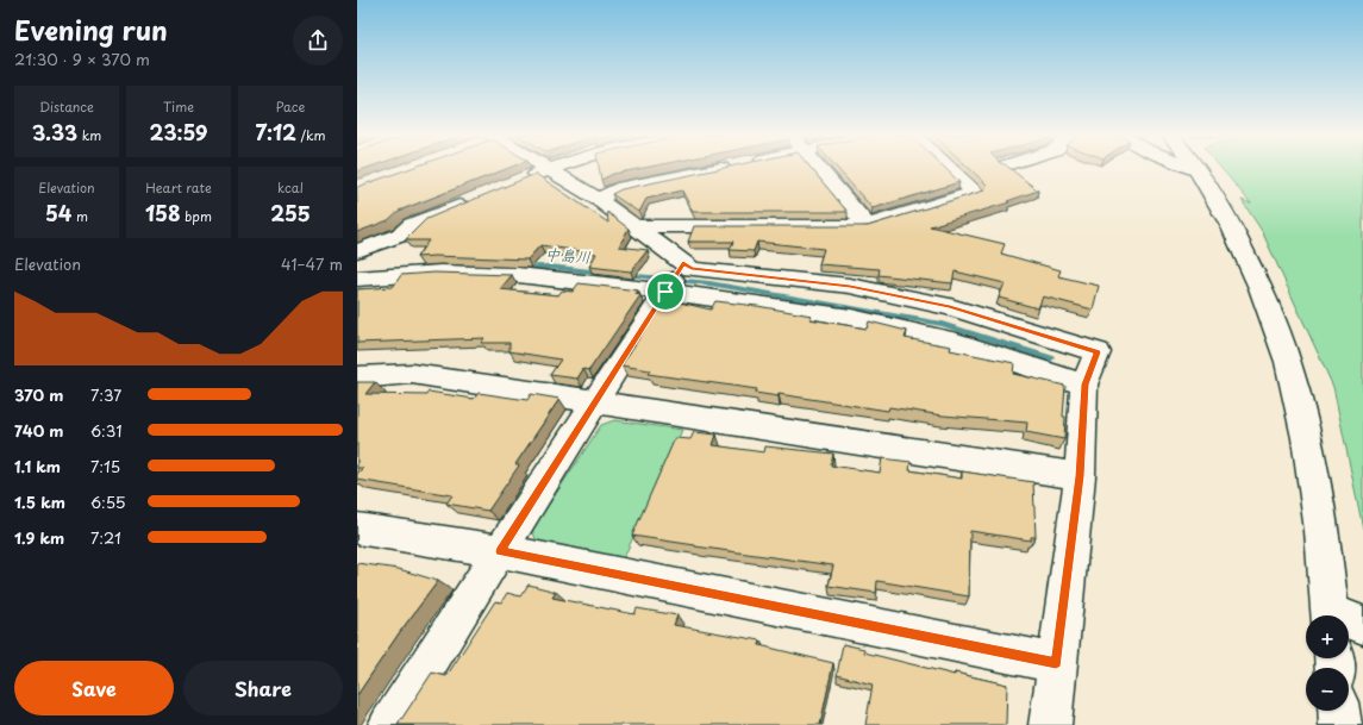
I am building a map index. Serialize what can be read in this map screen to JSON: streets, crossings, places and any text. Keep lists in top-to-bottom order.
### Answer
{
  "water": ["中島川"],
  "page": {
    "heading": ["Evening run", "21:30 · 9 × 370 m"],
    "stats": [
      ["Distance", "3.33 km"],
      ["Time", "23:59"],
      ["Pace", "7:12 /km"],
      ["Elevation", "54 m"],
      ["Heart rate", "158 bpm"],
      ["kcal", "255"]
    ],
    "chart": ["Elevation", "41–47 m"],
    "list": [
      {
        "name": "370 m",
        "note": "7:37"
      },
      {
        "name": "740 m",
        "note": "6:31"
      },
      {
        "name": "1.1 km",
        "note": "7:15"
      },
      {
        "name": "1.5 km",
        "note": "6:55"
      },
      {
        "name": "1.9 km",
        "note": "7:21"
      }
    ],
    "map_buttons": ["+", "−"],
    "buttons": ["Save", "Share"]
  }
}
